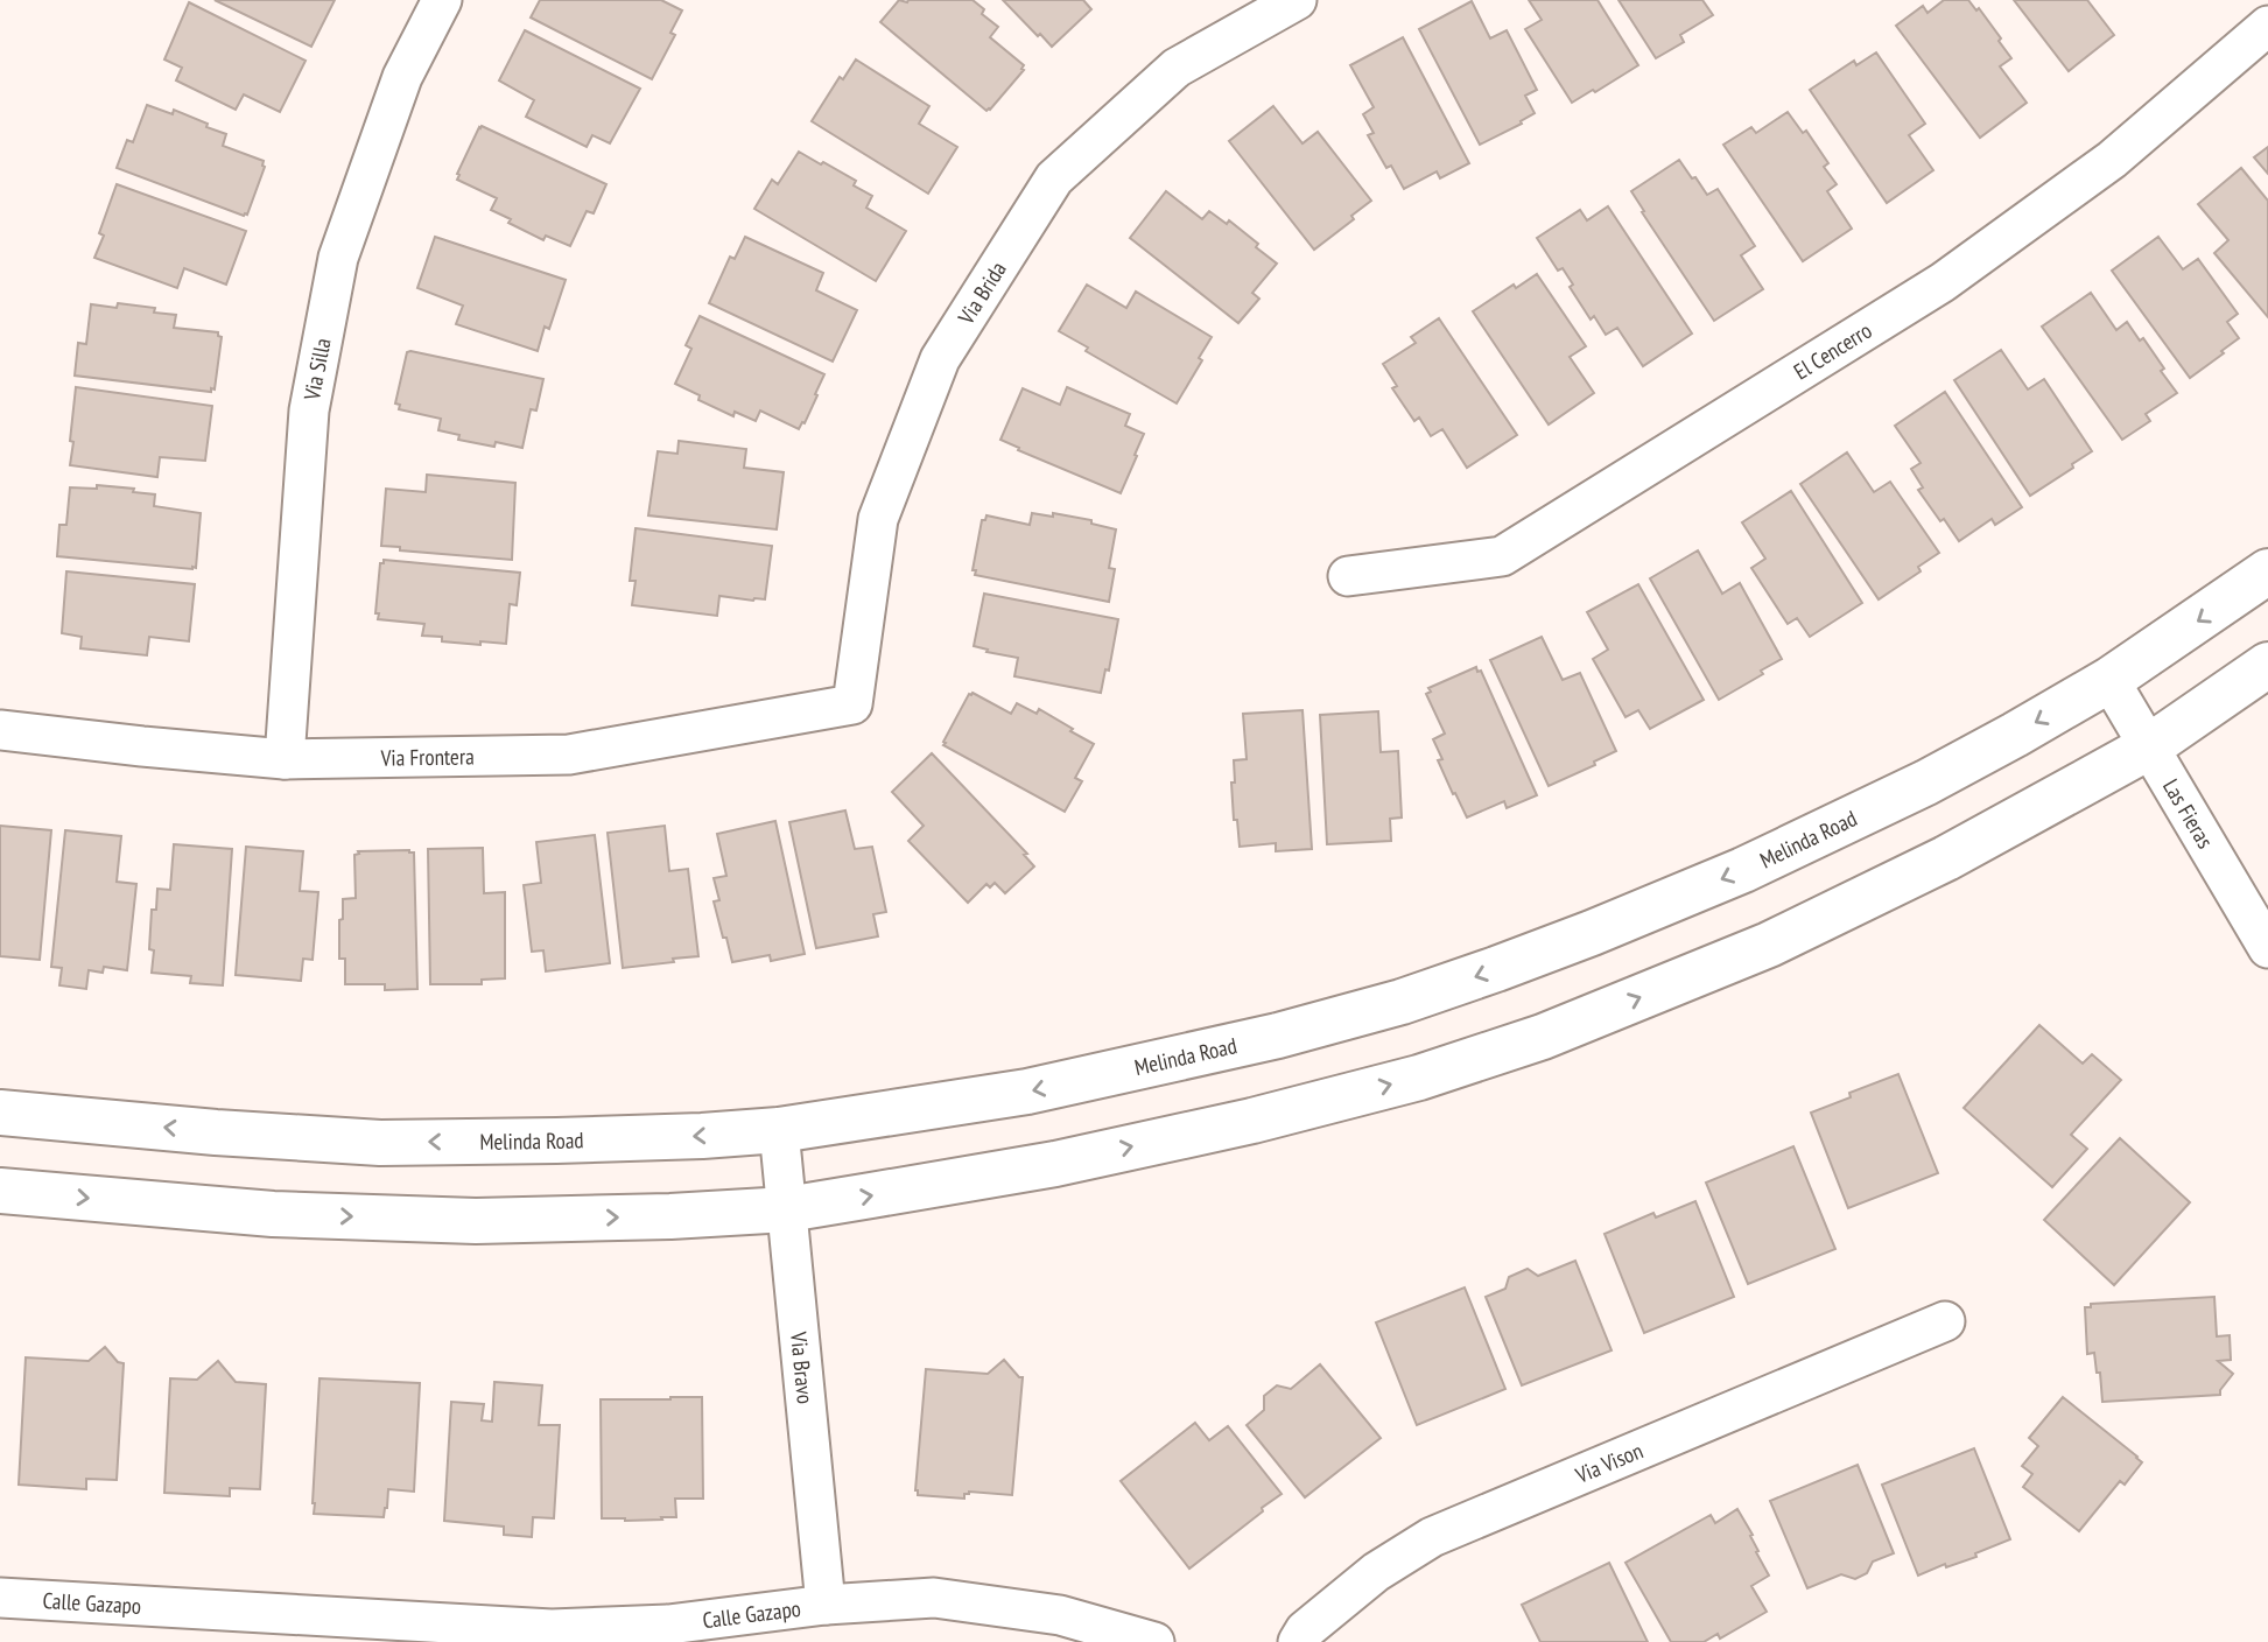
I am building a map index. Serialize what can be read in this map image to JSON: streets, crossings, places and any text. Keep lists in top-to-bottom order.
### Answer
{
  "streets": {
    "main road": ["Melinda Road"],
    "street": [
      "Via Brida",
      "El Cencerro",
      "Via Silla",
      "Via Frontera",
      "Las Fieras",
      "Via Bravo",
      "Via Vison",
      "Calle Gazapo"
    ]
  },
  "crossings": [
    ["Via Brida", "Via Frontera"],
    ["Via Silla", "Via Frontera"],
    ["Las Fieras", "Melinda Road"],
    ["Melinda Road", "Via Bravo"],
    ["Via Bravo", "Calle Gazapo"]
  ]
}
